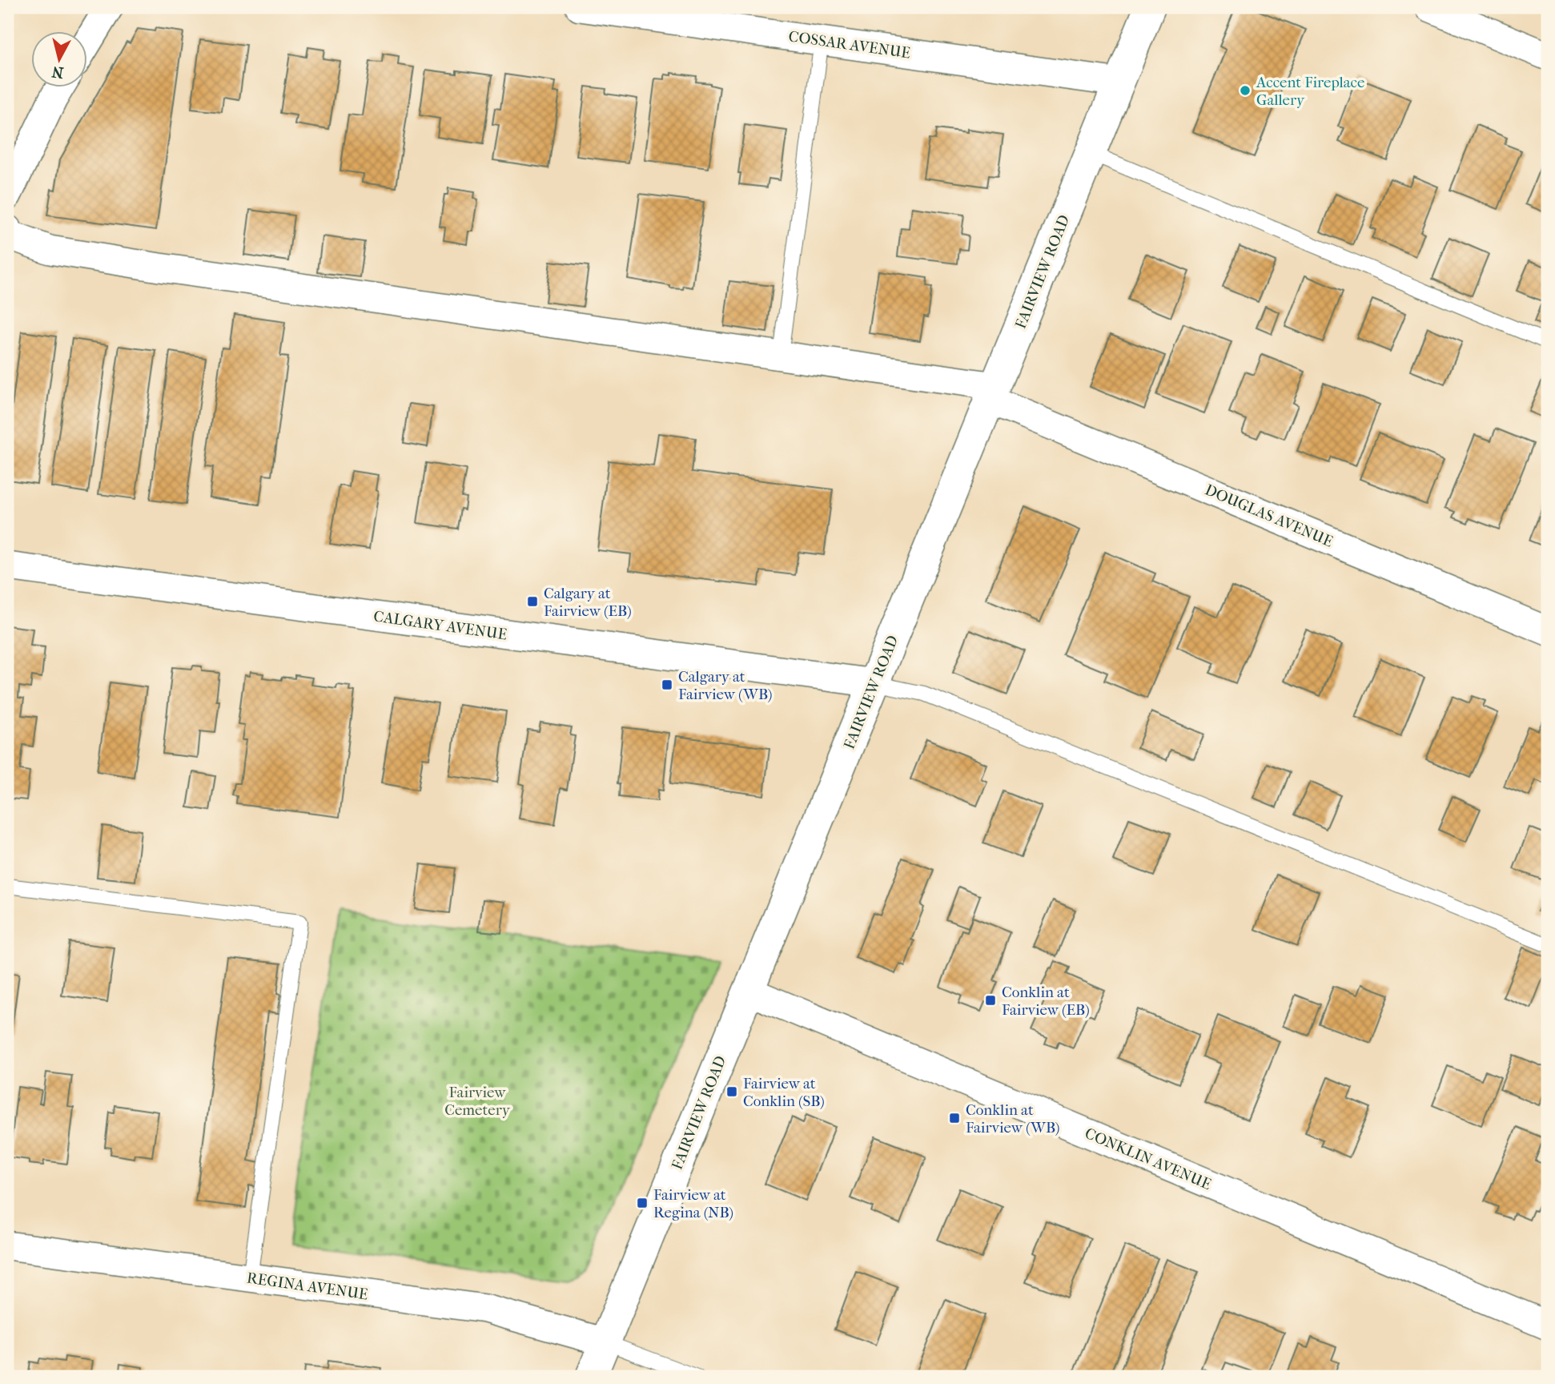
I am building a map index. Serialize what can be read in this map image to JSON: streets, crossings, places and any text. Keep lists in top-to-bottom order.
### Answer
{
  "streets": {
    "main road": ["FAIRVIEW ROAD"],
    "street": [
      "COSSAR AVENUE",
      "DOUGLAS AVENUE",
      "CALGARY AVENUE",
      "CONKLIN AVENUE",
      "REGINA AVENUE"
    ]
  },
  "crossings": [
    ["COSSAR AVENUE", "FAIRVIEW ROAD"],
    ["FAIRVIEW ROAD", "DOUGLAS AVENUE"],
    ["FAIRVIEW ROAD", "CALGARY AVENUE"],
    ["FAIRVIEW ROAD", "CONKLIN AVENUE"],
    ["FAIRVIEW ROAD", "REGINA AVENUE"]
  ],
  "parks": ["Fairview Cemetery"],
  "places": {
    "other": ["Accent Fireplace Gallery"],
    "transit": [
      "Calgary at Fairview (EB)",
      "Calgary at Fairview (WB)",
      "Conklin at Fairview (EB)",
      "Fairview at Conklin (SB)",
      "Conklin at Fairview (WB)",
      "Fairview at Regina (NB)"
    ]
  },
  "north": "bottom"
}
